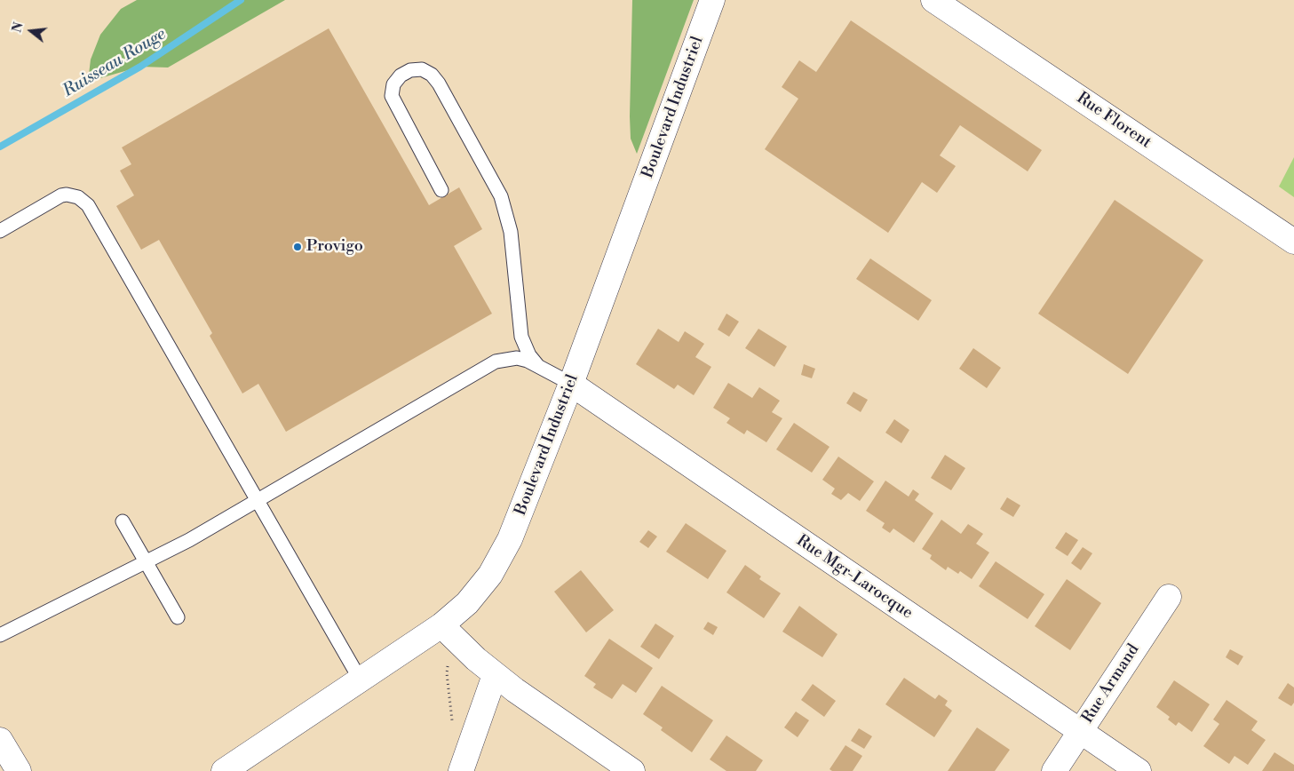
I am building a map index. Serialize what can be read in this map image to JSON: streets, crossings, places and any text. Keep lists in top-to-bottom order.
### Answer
{
  "streets": {
    "street": [
      "Boulevard Industriel",
      "Rue Florent",
      "Rue Mgr-Larocque",
      "Rue Armand"
    ]
  },
  "crossings": [
    ["Boulevard Industriel", "Rue Mgr-Larocque"],
    ["Rue Mgr-Larocque", "Rue Armand"]
  ],
  "water": ["Ruisseau Rouge"],
  "places": ["Provigo"],
  "north": "left"
}
